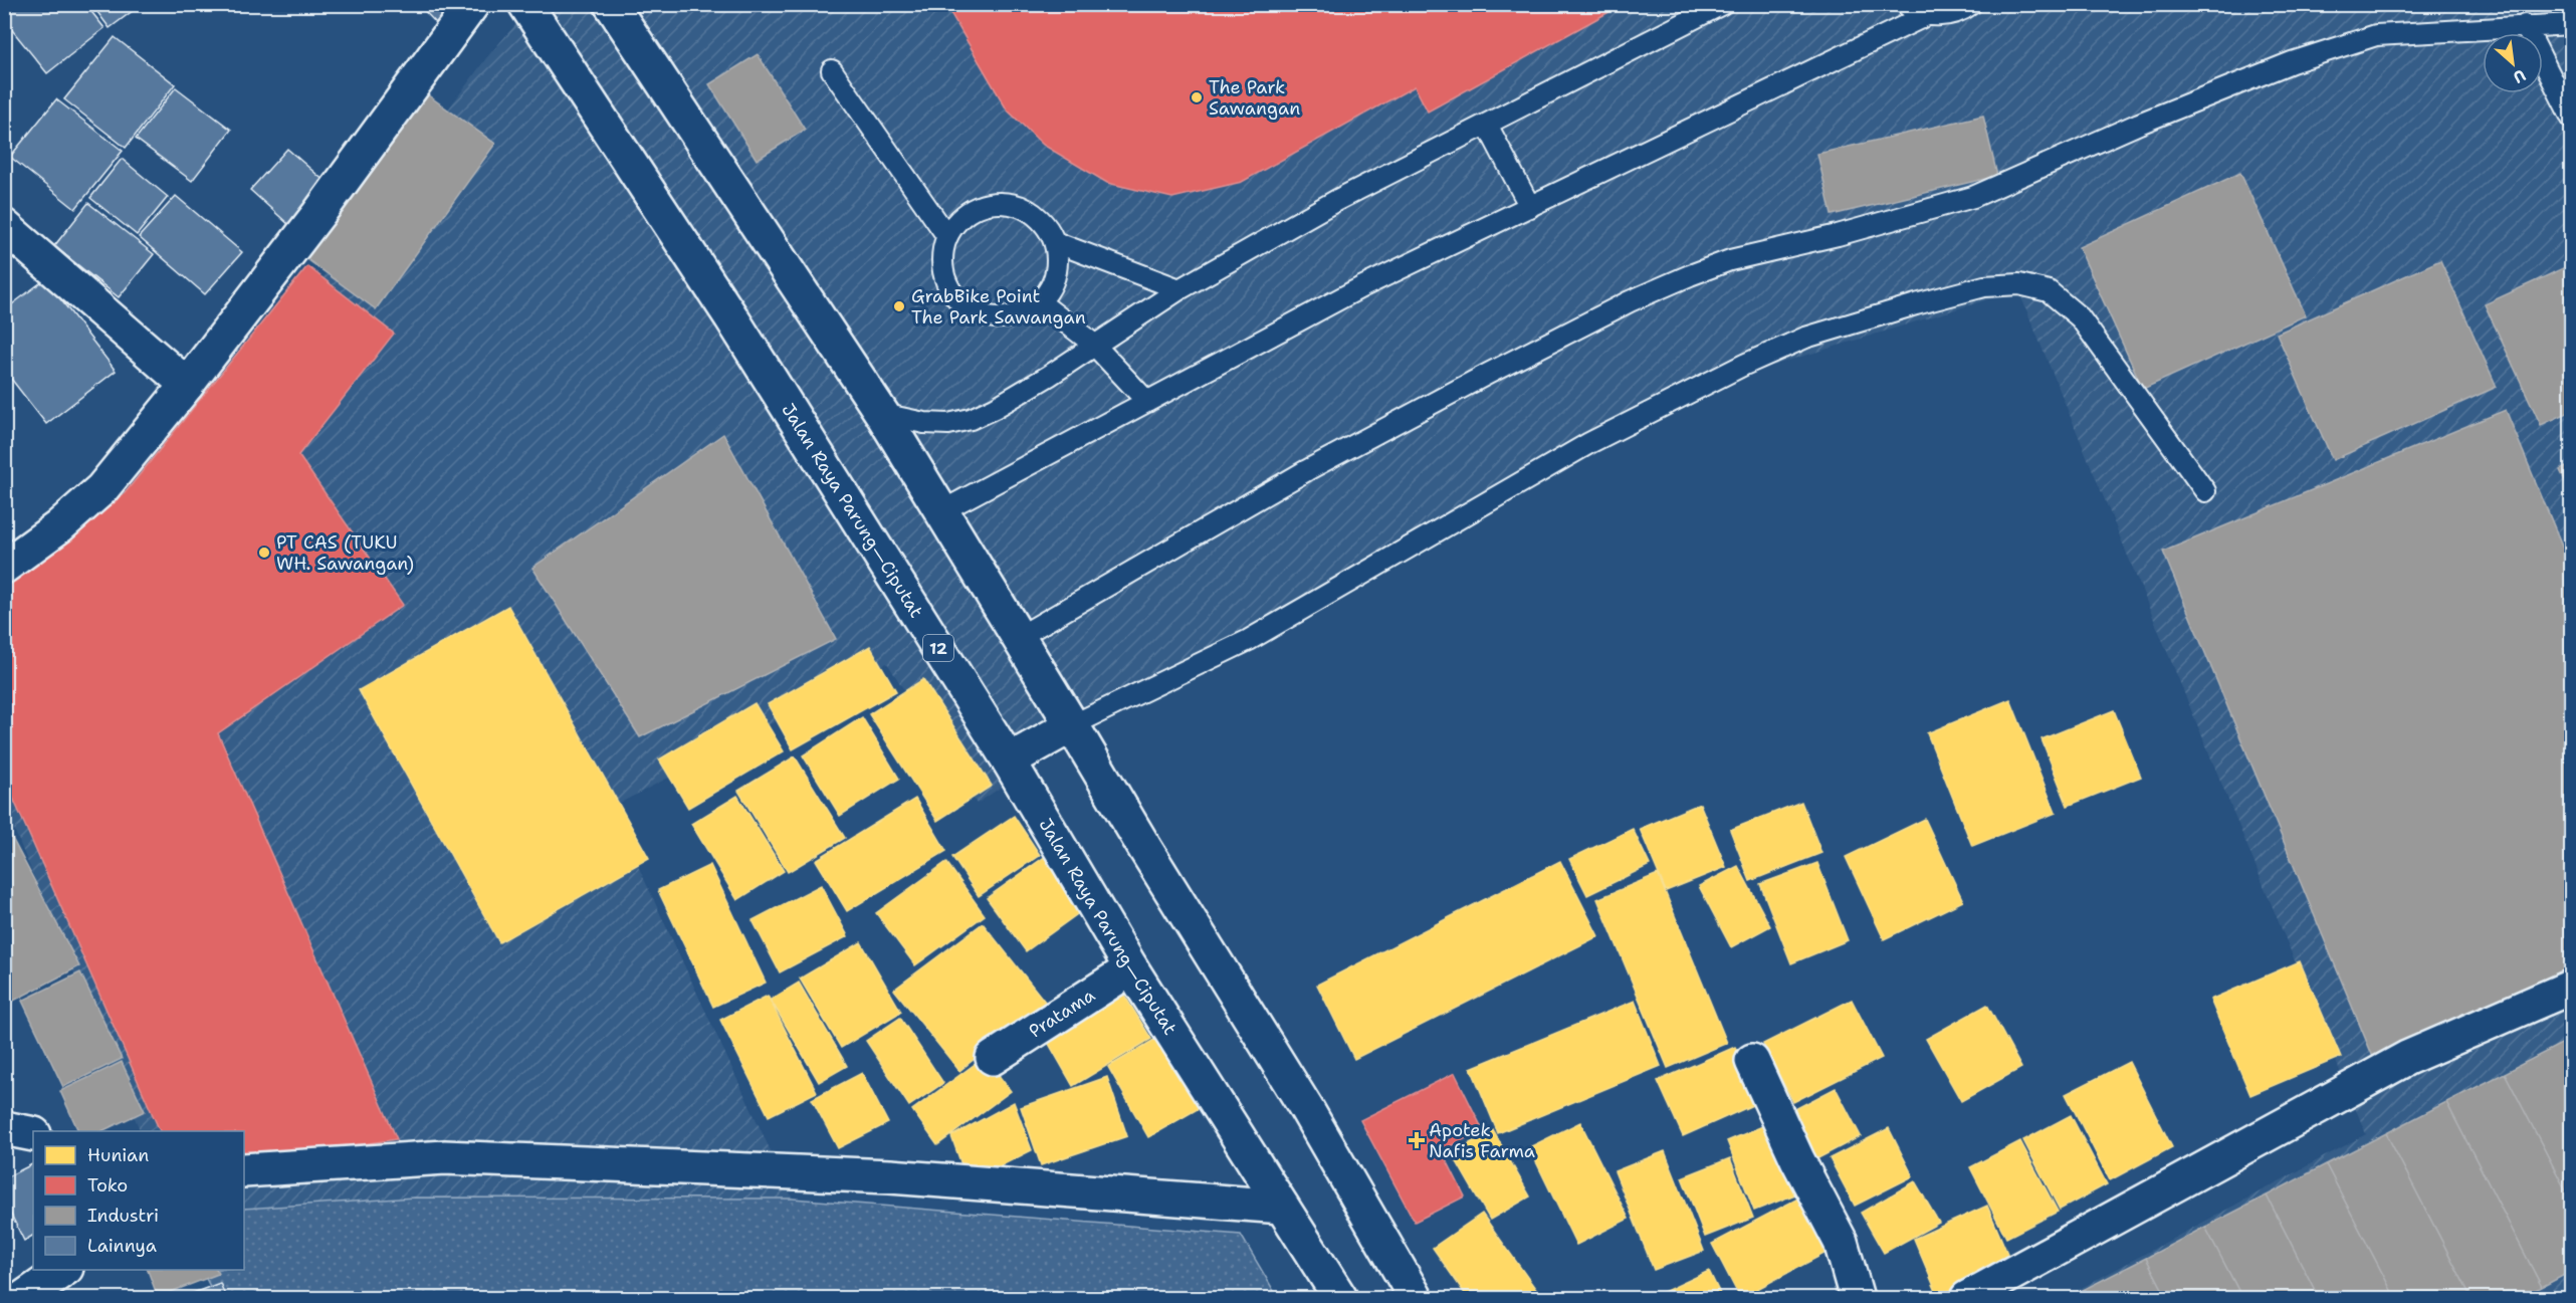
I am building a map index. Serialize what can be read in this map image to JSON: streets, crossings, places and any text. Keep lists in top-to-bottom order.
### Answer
{
  "streets": {
    "main road": ["Jalan Raya Parung—Ciputat", "12", "Pratama"]
  },
  "crossings": [
    ["Jalan Raya Parung—Ciputat", "Pratama"]
  ],
  "places": {
    "other": ["The Park Sawangan", "GrabBike Point The Park Sawangan", "PT CAS (TUKU WH. Sawangan)"],
    "health": ["Apotek Nafis Farma"]
  },
  "legend": [
    "Hunian",
    "Toko",
    "Industri",
    "Lainnya"
  ],
  "north": "bottom right"
}
